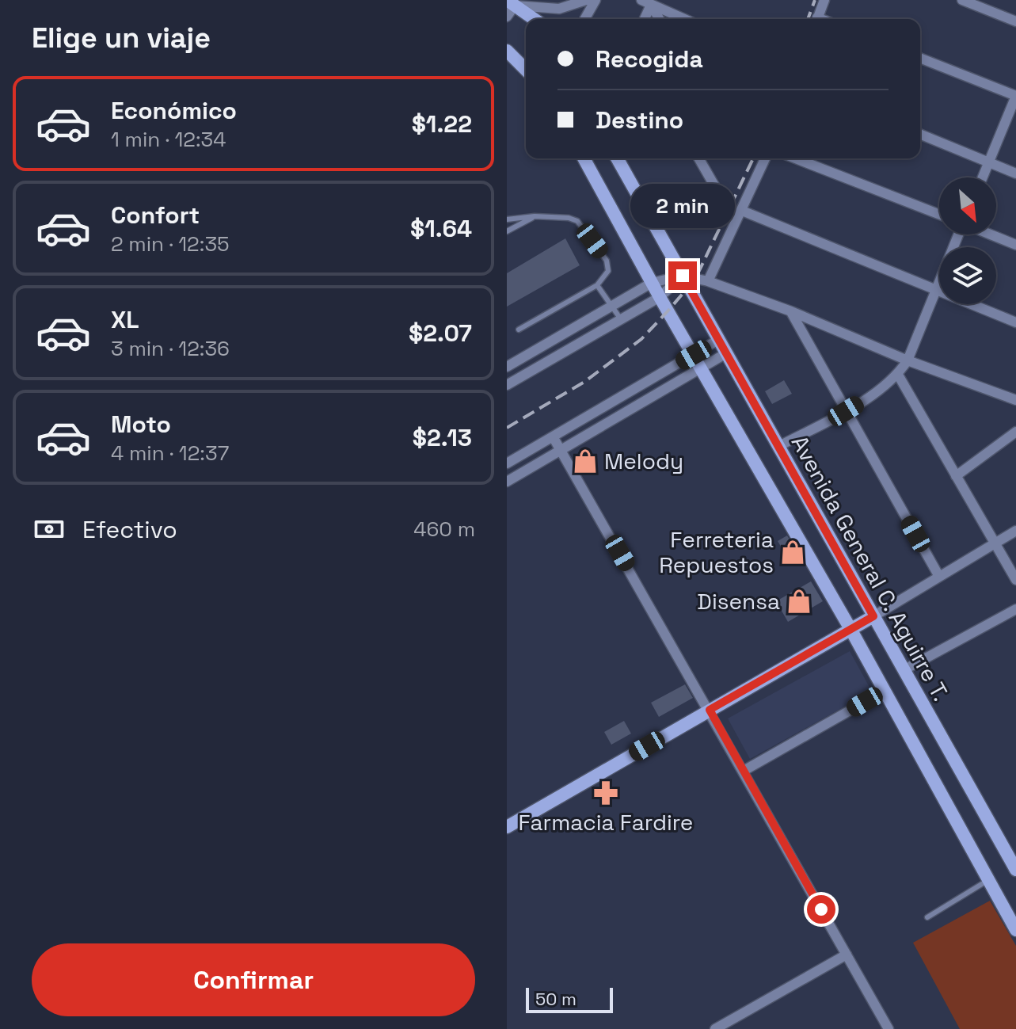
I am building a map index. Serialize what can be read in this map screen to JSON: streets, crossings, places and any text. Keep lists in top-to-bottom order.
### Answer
{
  "streets": {
    "street": ["Avenida General C. Aguirre T."]
  },
  "places": {
    "shop": ["Melody", "Ferreteria Repuestos", "Disensa"],
    "pharmacy": ["Farmacia Fardire"]
  },
  "scale_bar": "50 m",
  "north": "bottom right",
  "page": {
    "heading": "Elige un viaje",
    "banner": ["Recogida", "Destino"],
    "list": [
      {
        "name": "Económico",
        "note": "1 min · 12:34",
        "value": "$1.22"
      },
      {
        "name": "Confort",
        "note": "2 min · 12:35",
        "value": "$1.64"
      },
      {
        "name": "XL",
        "note": "3 min · 12:36",
        "value": "$2.07"
      },
      {
        "name": "Moto",
        "note": "4 min · 12:37",
        "value": "$2.13"
      }
    ],
    "bubble": "2 min",
    "pay": ["Efectivo", "460 m"],
    "buttons": "Confirmar",
    "scale": "50 m"
  }
}
